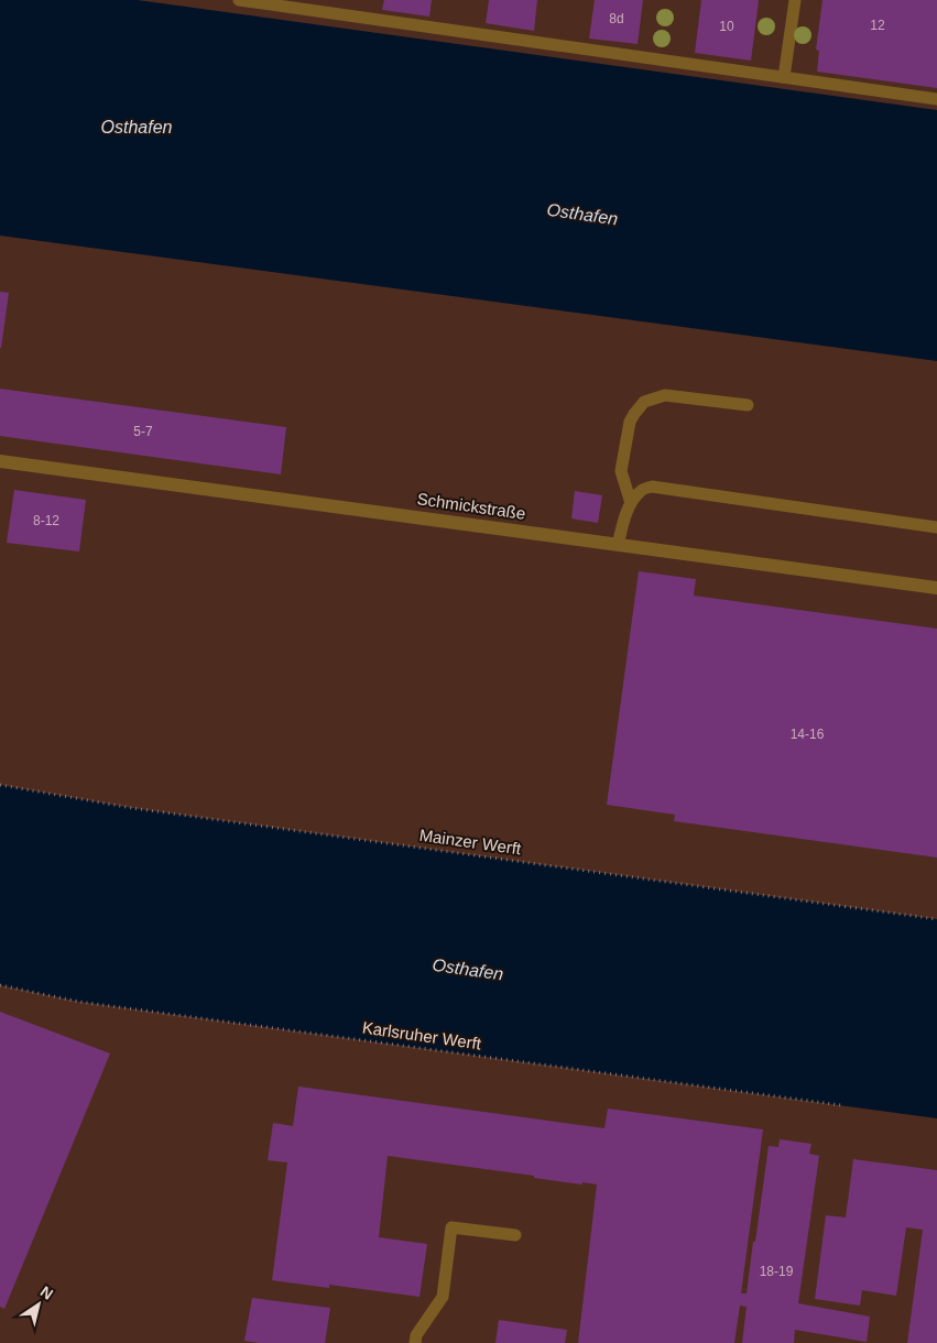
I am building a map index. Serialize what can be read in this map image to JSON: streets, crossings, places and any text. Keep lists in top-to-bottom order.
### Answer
{
  "streets": {
    "street": ["Schmickstraße"],
    "path": ["Mainzer Werft", "Karlsruher Werft"]
  },
  "water": ["Osthafen"],
  "house_numbers": [
    "8d",
    "12",
    "10",
    "5-7",
    "8-12",
    "14-16",
    "18-19"
  ],
  "north": "top right"
}
